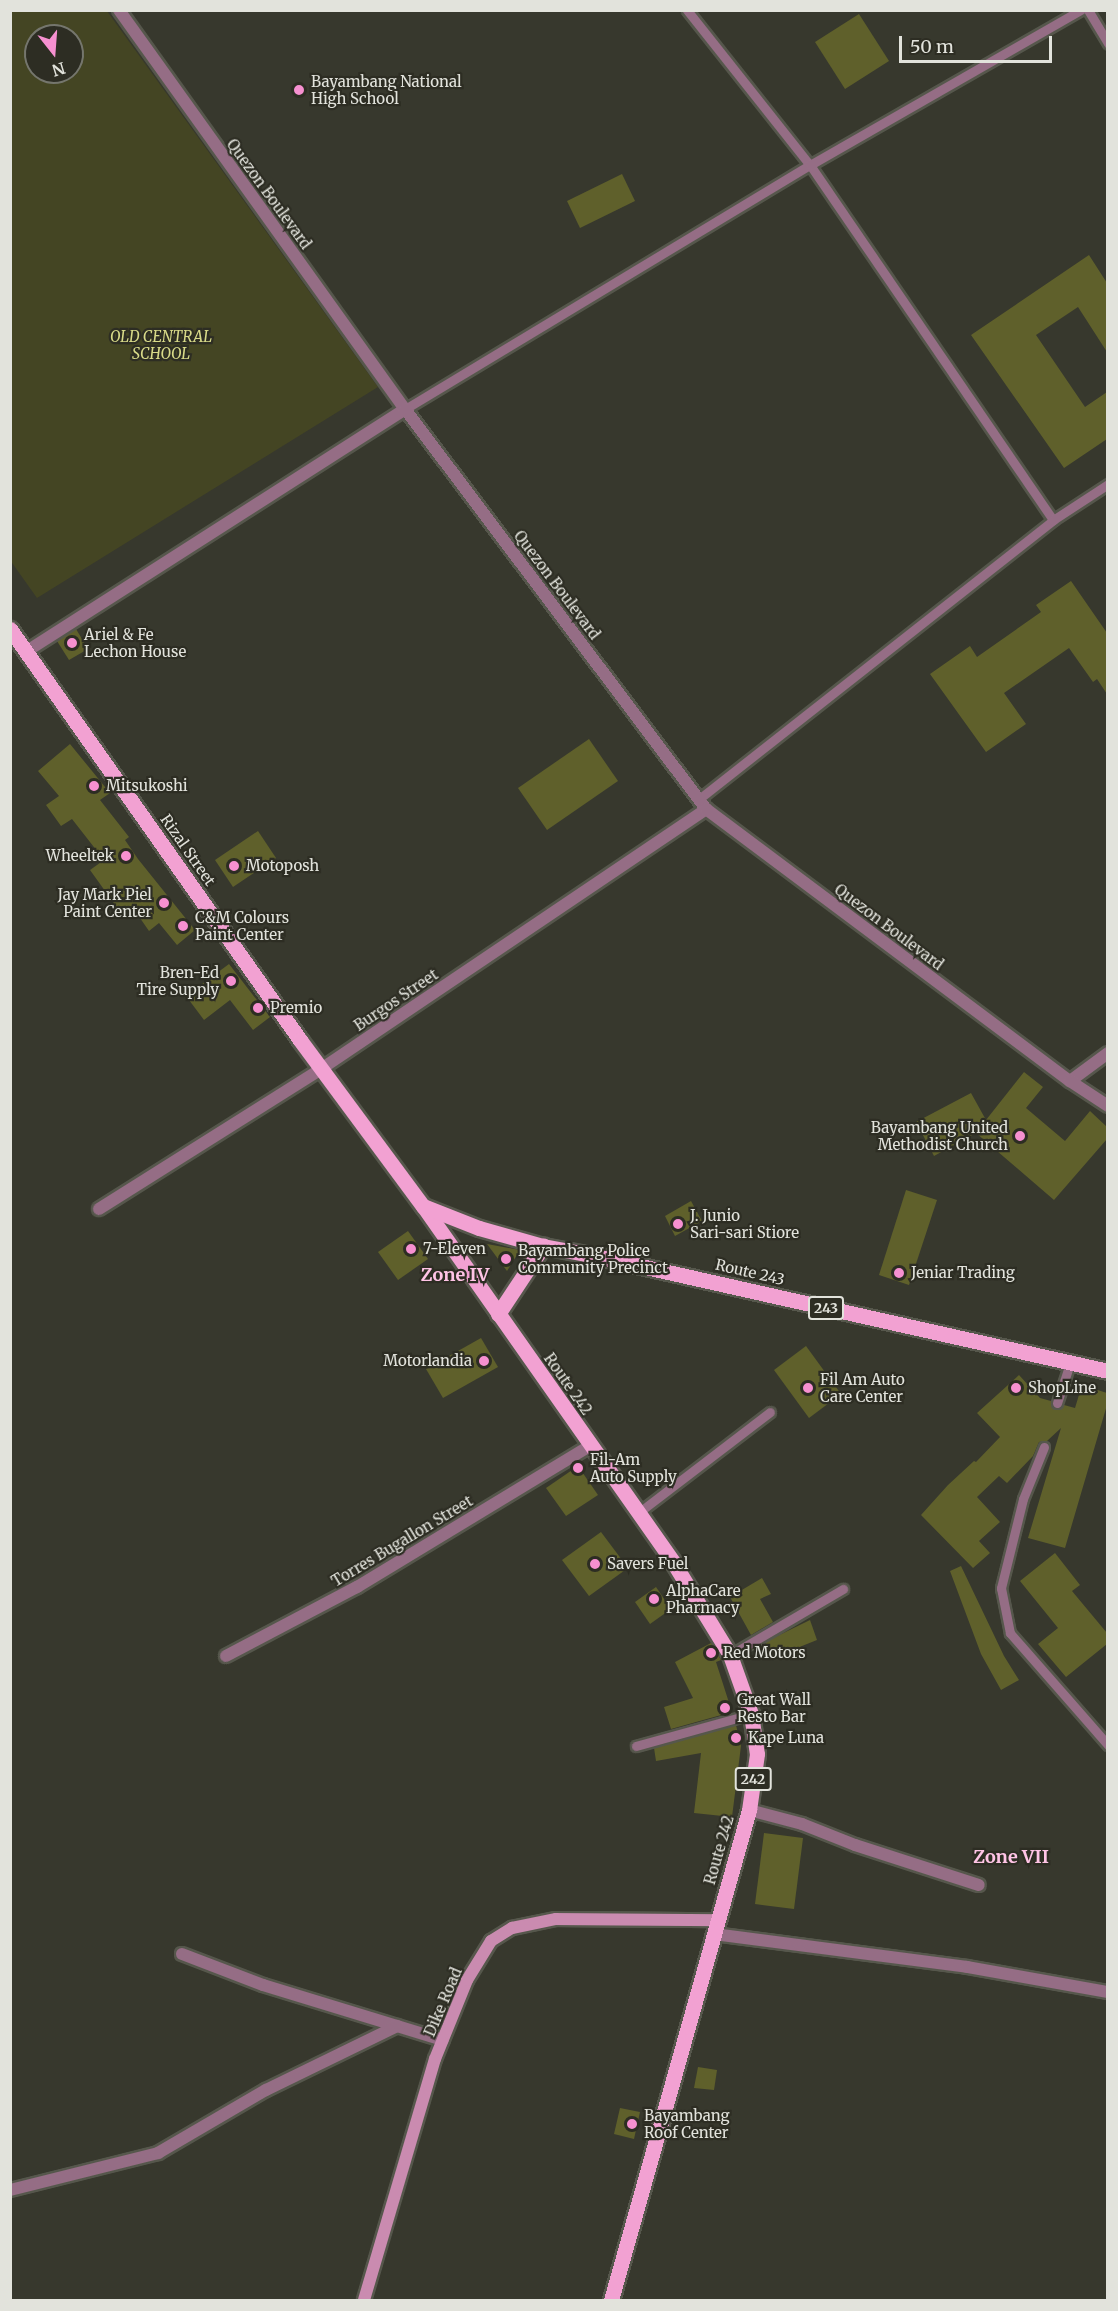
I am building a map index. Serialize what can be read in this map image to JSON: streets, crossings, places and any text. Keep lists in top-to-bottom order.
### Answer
{
  "streets": {
    "main road": [
      "Rizal Street",
      "Route 243",
      "243",
      "Route 242",
      "242",
      "Dike Road"
    ],
    "street": ["Quezon Boulevard", "Burgos Street", "Torres Bugallon Street"]
  },
  "crossings": [
    ["Quezon Boulevard", "Burgos Street"],
    ["Rizal Street", "Burgos Street"],
    ["Rizal Street", "Route 243"],
    ["Rizal Street", "Route 242"],
    ["Route 243", "Route 242"],
    ["Route 242", "Torres Bugallon Street"],
    ["Route 242", "Dike Road"]
  ],
  "districts": ["Zone IV", "Zone VII"],
  "parks": ["OLD CENTRAL SCHOOL"],
  "places": [
    "Bayambang National High School",
    "Ariel & Fe Lechon House",
    "Mitsukoshi",
    "Wheeltek",
    "Motoposh",
    "Jay Mark Piel Paint Center",
    "C&M Colours Paint Center",
    "Bren-Ed Tire Supply",
    "Premio",
    "Bayambang United Methodist Church",
    "J. Junio Sari-sari Stiore",
    "7-Eleven",
    "Bayambang Police Community Precinct",
    "Jeniar Trading",
    "Motorlandia",
    "Fil Am Auto Care Center",
    "ShopLine",
    "Fil-Am Auto Supply",
    "Savers Fuel",
    "AlphaCare Pharmacy",
    "Red Motors",
    "Great Wall Resto Bar",
    "Kape Luna",
    "Bayambang Roof Center"
  ],
  "scale_bar": "50 m",
  "north": "bottom"
}
